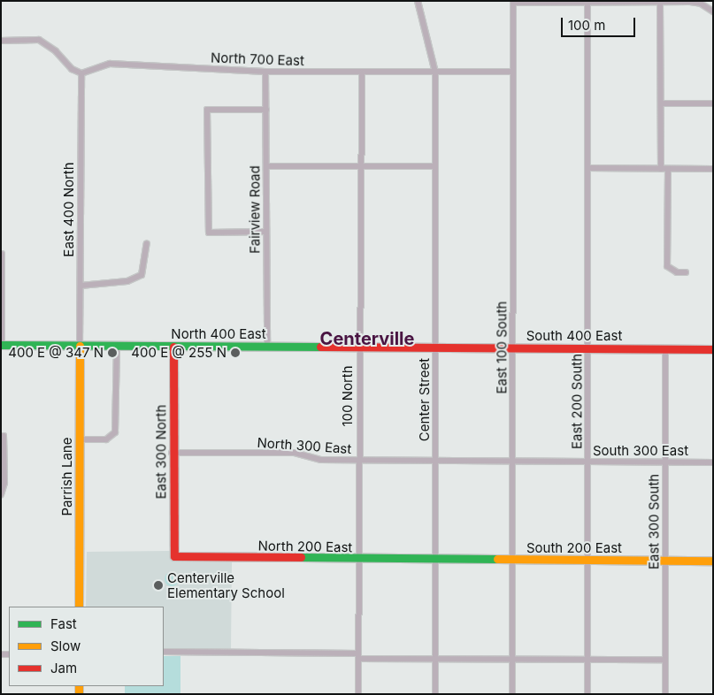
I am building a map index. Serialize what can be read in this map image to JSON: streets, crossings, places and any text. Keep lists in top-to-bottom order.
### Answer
{
  "streets": {
    "street": [
      "North 700 East",
      "East 400 North",
      "Fairview Road",
      "North 400 East",
      "South 400 East",
      "East 100 South",
      "100 North",
      "Center Street",
      "East 200 South",
      "North 300 East",
      "South 300 East",
      "East 300 North",
      "Parrish Lane",
      "East 300 South",
      "North 200 East",
      "South 200 East"
    ]
  },
  "crossings": [
    ["North 700 East", "East 400 North"],
    ["North 700 East", "Fairview Road"],
    ["North 700 East", "East 100 South"],
    ["North 700 East", "100 North"],
    ["North 700 East", "Center Street"],
    ["East 400 North", "North 400 East"],
    ["East 400 North", "Parrish Lane"],
    ["Fairview Road", "North 400 East"],
    ["North 400 East", "South 400 East"],
    ["North 400 East", "100 North"],
    ["North 400 East", "Center Street"],
    ["North 400 East", "East 300 North"],
    ["North 400 East", "Parrish Lane"],
    ["South 400 East", "East 100 South"],
    ["South 400 East", "Center Street"],
    ["South 400 East", "East 200 South"],
    ["South 400 East", "East 300 South"],
    ["East 100 South", "South 300 East"],
    ["East 100 South", "South 200 East"],
    ["100 North", "North 300 East"],
    ["100 North", "North 200 East"],
    ["Center Street", "North 300 East"],
    ["Center Street", "South 300 East"],
    ["Center Street", "North 200 East"],
    ["Center Street", "South 200 East"],
    ["East 200 South", "South 300 East"],
    ["East 200 South", "South 200 East"],
    ["North 300 East", "South 300 East"],
    ["North 300 East", "East 300 North"],
    ["South 300 East", "East 300 South"],
    ["East 300 North", "North 200 East"],
    ["East 300 South", "South 200 East"],
    ["North 200 East", "South 200 East"]
  ],
  "districts": ["Centerville"],
  "places": ["400 E @ 347 N", "400 E @ 255 N", "Centerville Elementary School"],
  "legend": ["Fast", "Slow", "Jam"],
  "scale_bar": "100 m"
}
